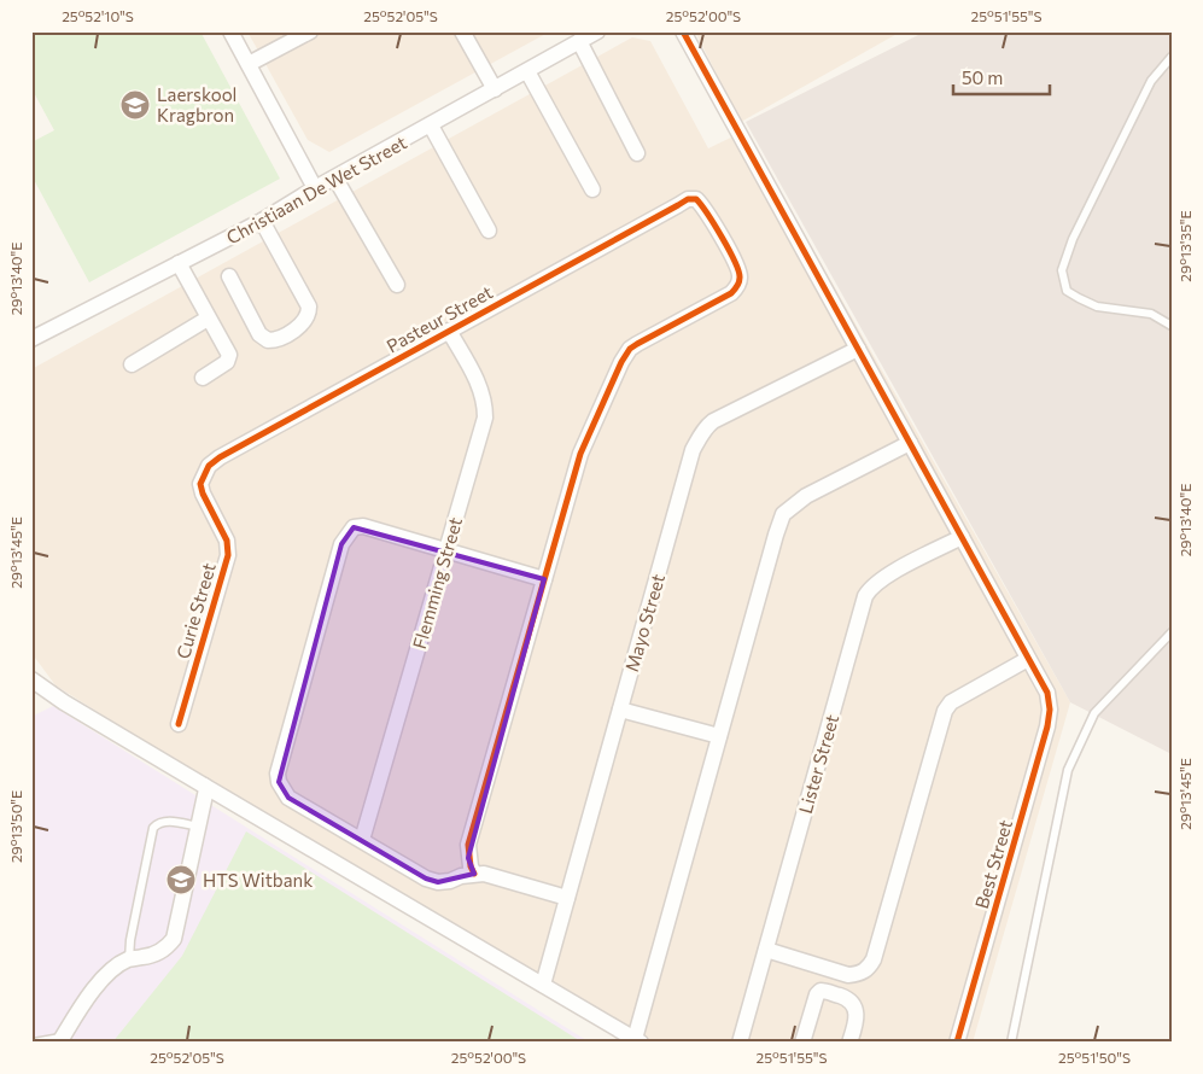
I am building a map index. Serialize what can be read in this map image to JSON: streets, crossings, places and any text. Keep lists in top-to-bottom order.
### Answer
{
  "streets": {
    "street": [
      "Christiaan De Wet Street",
      "Pasteur Street",
      "Flemming Street",
      "Curie Street",
      "Mayo Street",
      "Lister Street",
      "Best Street"
    ]
  },
  "crossings": [
    ["Pasteur Street", "Flemming Street"],
    ["Pasteur Street", "Curie Street"]
  ],
  "places": {
    "school or university": ["Laerskool Kragbron", "HTS Witbank"]
  },
  "scale_bar": "50 m",
  "coordinates": [
    "25°52'10\"S",
    "25°52'05\"S",
    "25°52'00\"S",
    "25°51'55\"S",
    "29°13'35\"E",
    "29°13'40\"E",
    "29°13'45\"E",
    "29°13'50\"E",
    "25°51'50\"S"
  ]
}
